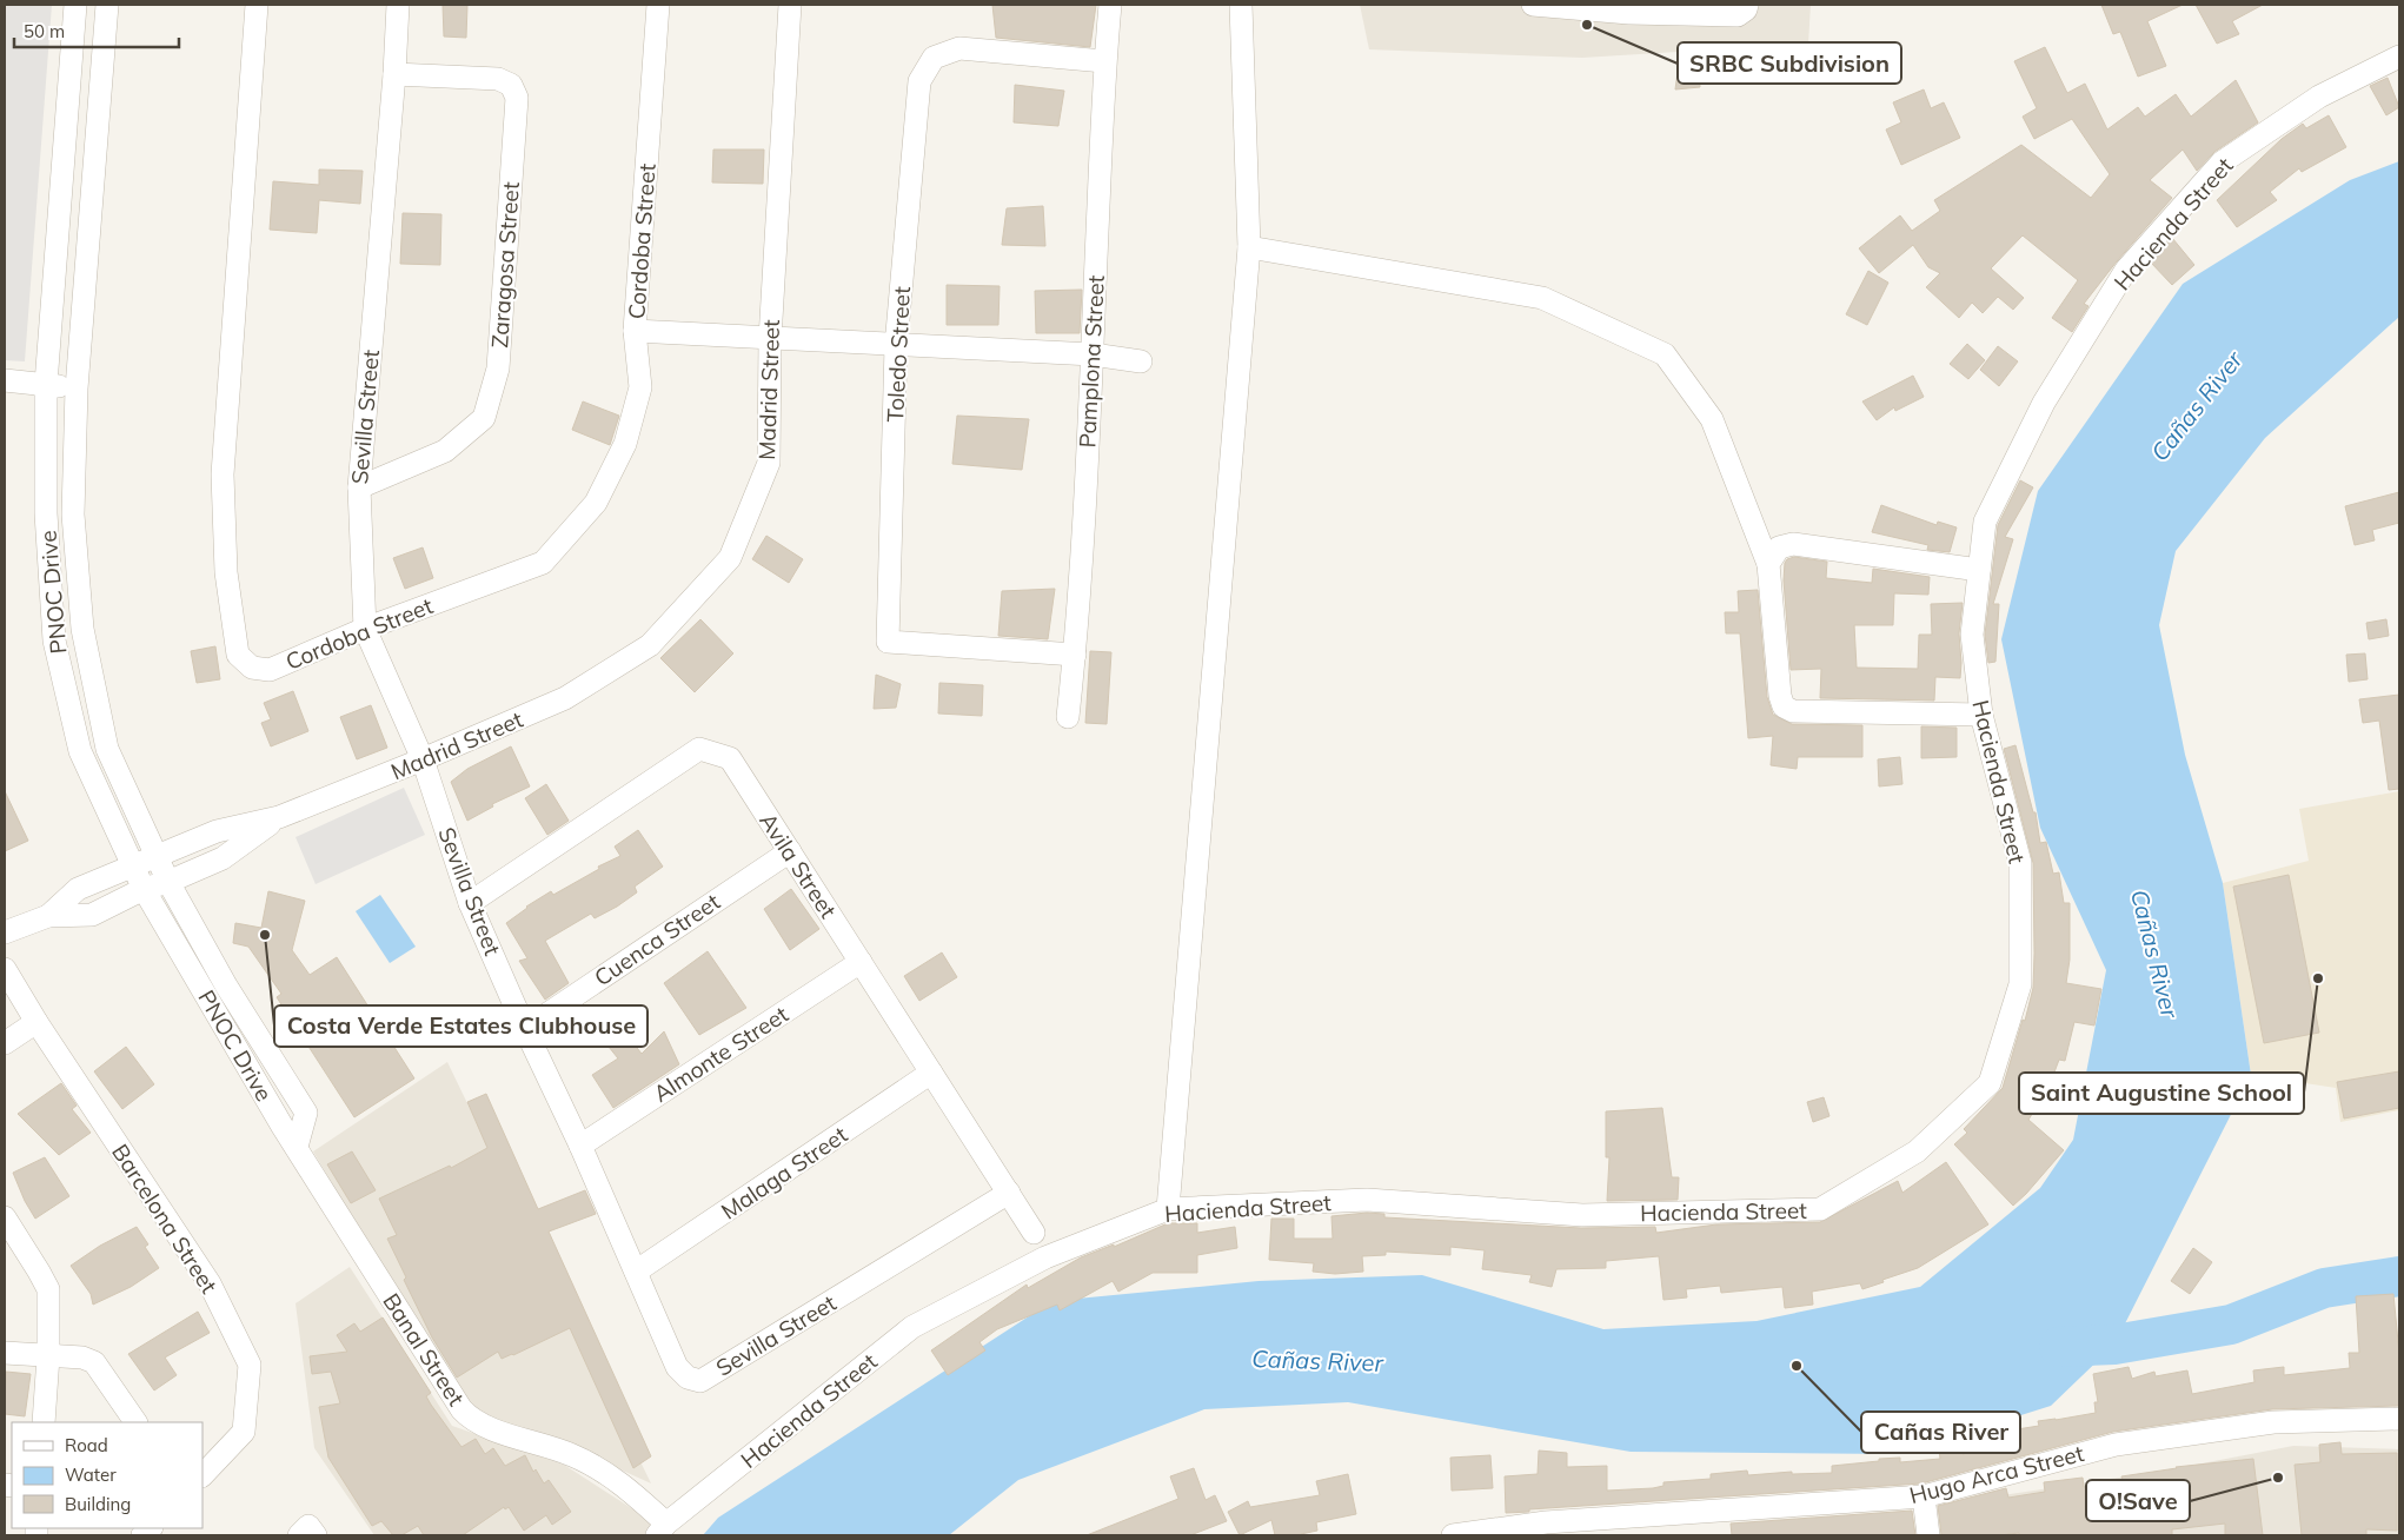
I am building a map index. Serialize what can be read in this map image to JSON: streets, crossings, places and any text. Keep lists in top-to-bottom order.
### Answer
{
  "streets": {
    "street": [
      "Hacienda Street",
      "Cordoba Street",
      "Zaragosa Street",
      "Toledo Street",
      "Pamplona Street",
      "Madrid Street",
      "Sevilla Street",
      "PNOC Drive",
      "Avila Street",
      "Cuenca Street",
      "Almonte Street",
      "Malaga Street",
      "Barcelona Street",
      "Banal Street",
      "Hugo Arca Street"
    ]
  },
  "crossings": [
    ["Hacienda Street", "Banal Street"],
    ["Cordoba Street", "Sevilla Street"],
    ["Zaragosa Street", "Sevilla Street"],
    ["Toledo Street", "Pamplona Street"],
    ["Madrid Street", "Sevilla Street"],
    ["Madrid Street", "PNOC Drive"],
    ["Sevilla Street", "Avila Street"],
    ["Sevilla Street", "Cuenca Street"],
    ["Sevilla Street", "Almonte Street"],
    ["Sevilla Street", "Malaga Street"],
    ["PNOC Drive", "Banal Street"],
    ["Avila Street", "Cuenca Street"],
    ["Avila Street", "Almonte Street"],
    ["Avila Street", "Malaga Street"]
  ],
  "water": ["Cañas River"],
  "places": [
    "SRBC Subdivision",
    "Costa Verde Estates Clubhouse",
    "Saint Augustine School",
    "Cañas River",
    "O!Save"
  ],
  "legend": ["Road", "Water", "Building"],
  "scale_bar": "50 m"
}
